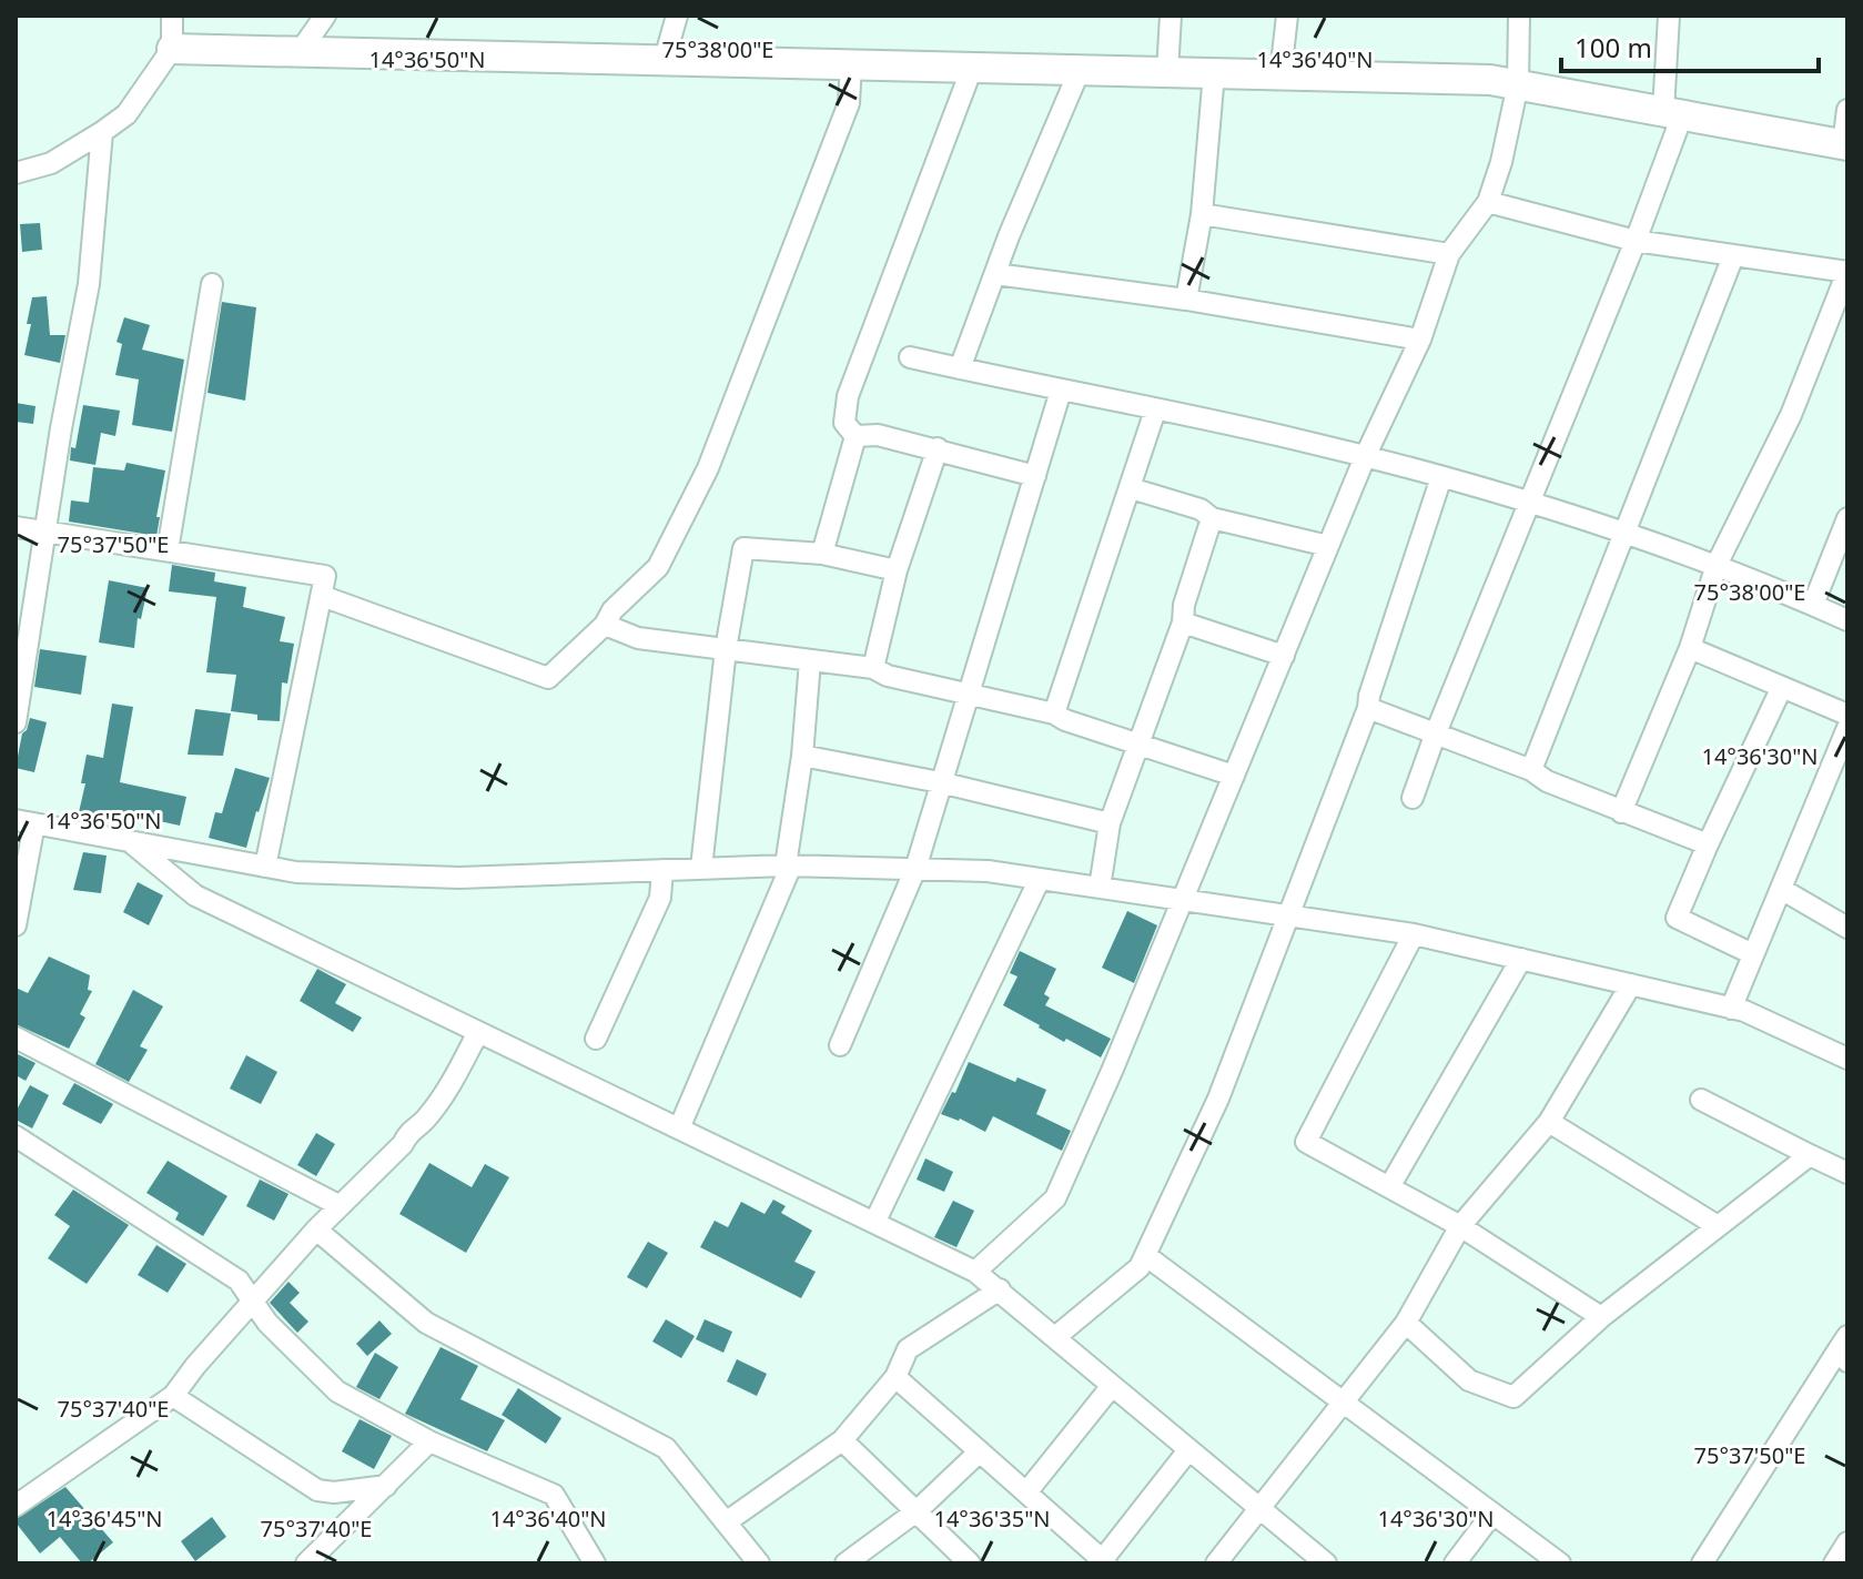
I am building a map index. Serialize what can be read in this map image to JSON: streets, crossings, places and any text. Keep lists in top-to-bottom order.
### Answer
{
  "scale_bar": "100 m",
  "coordinates": [
    "75°38'00\"E",
    "14°36'50\"N",
    "14°36'40\"N",
    "75°37'50\"E",
    "14°36'30\"N",
    "75°37'40\"E",
    "14°36'45\"N",
    "14°36'35\"N"
  ]
}
